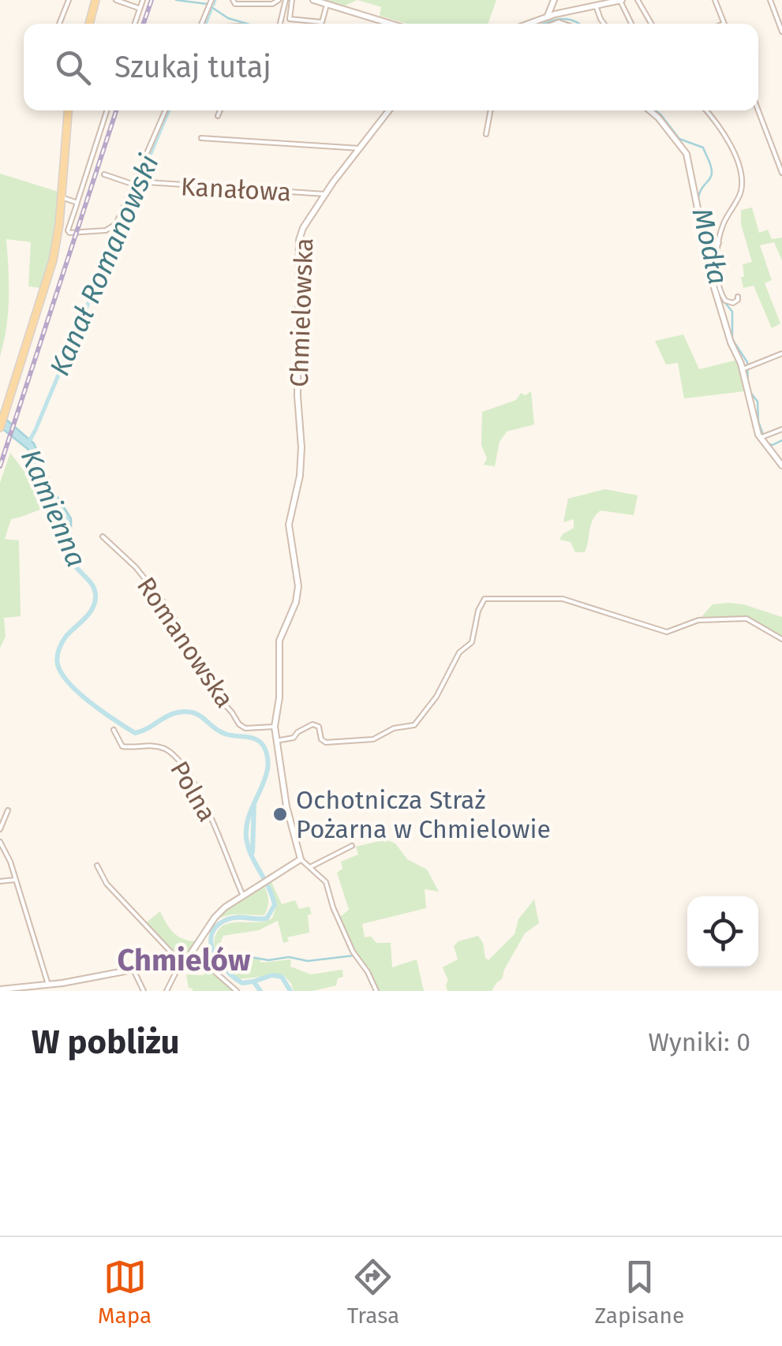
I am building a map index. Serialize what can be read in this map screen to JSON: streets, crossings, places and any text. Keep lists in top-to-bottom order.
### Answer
{
  "streets": {
    "street": [
      "Kanałowa",
      "Chmielowska",
      "Romanowska",
      "Polna"
    ]
  },
  "crossings": [
    ["Kanałowa", "Chmielowska"],
    ["Chmielowska", "Romanowska"]
  ],
  "districts": ["Chmielów"],
  "water": ["Modła", "Kanał Romanowski", "Kamienna"],
  "places": ["Ochotnicza Straż Pożarna w Chmielowie"],
  "page": {
    "search": "Szukaj tutaj",
    "heading": ["W pobliżu", "Wyniki: 0"],
    "nav": ["Mapa", "Trasa", "Zapisane"]
  }
}
